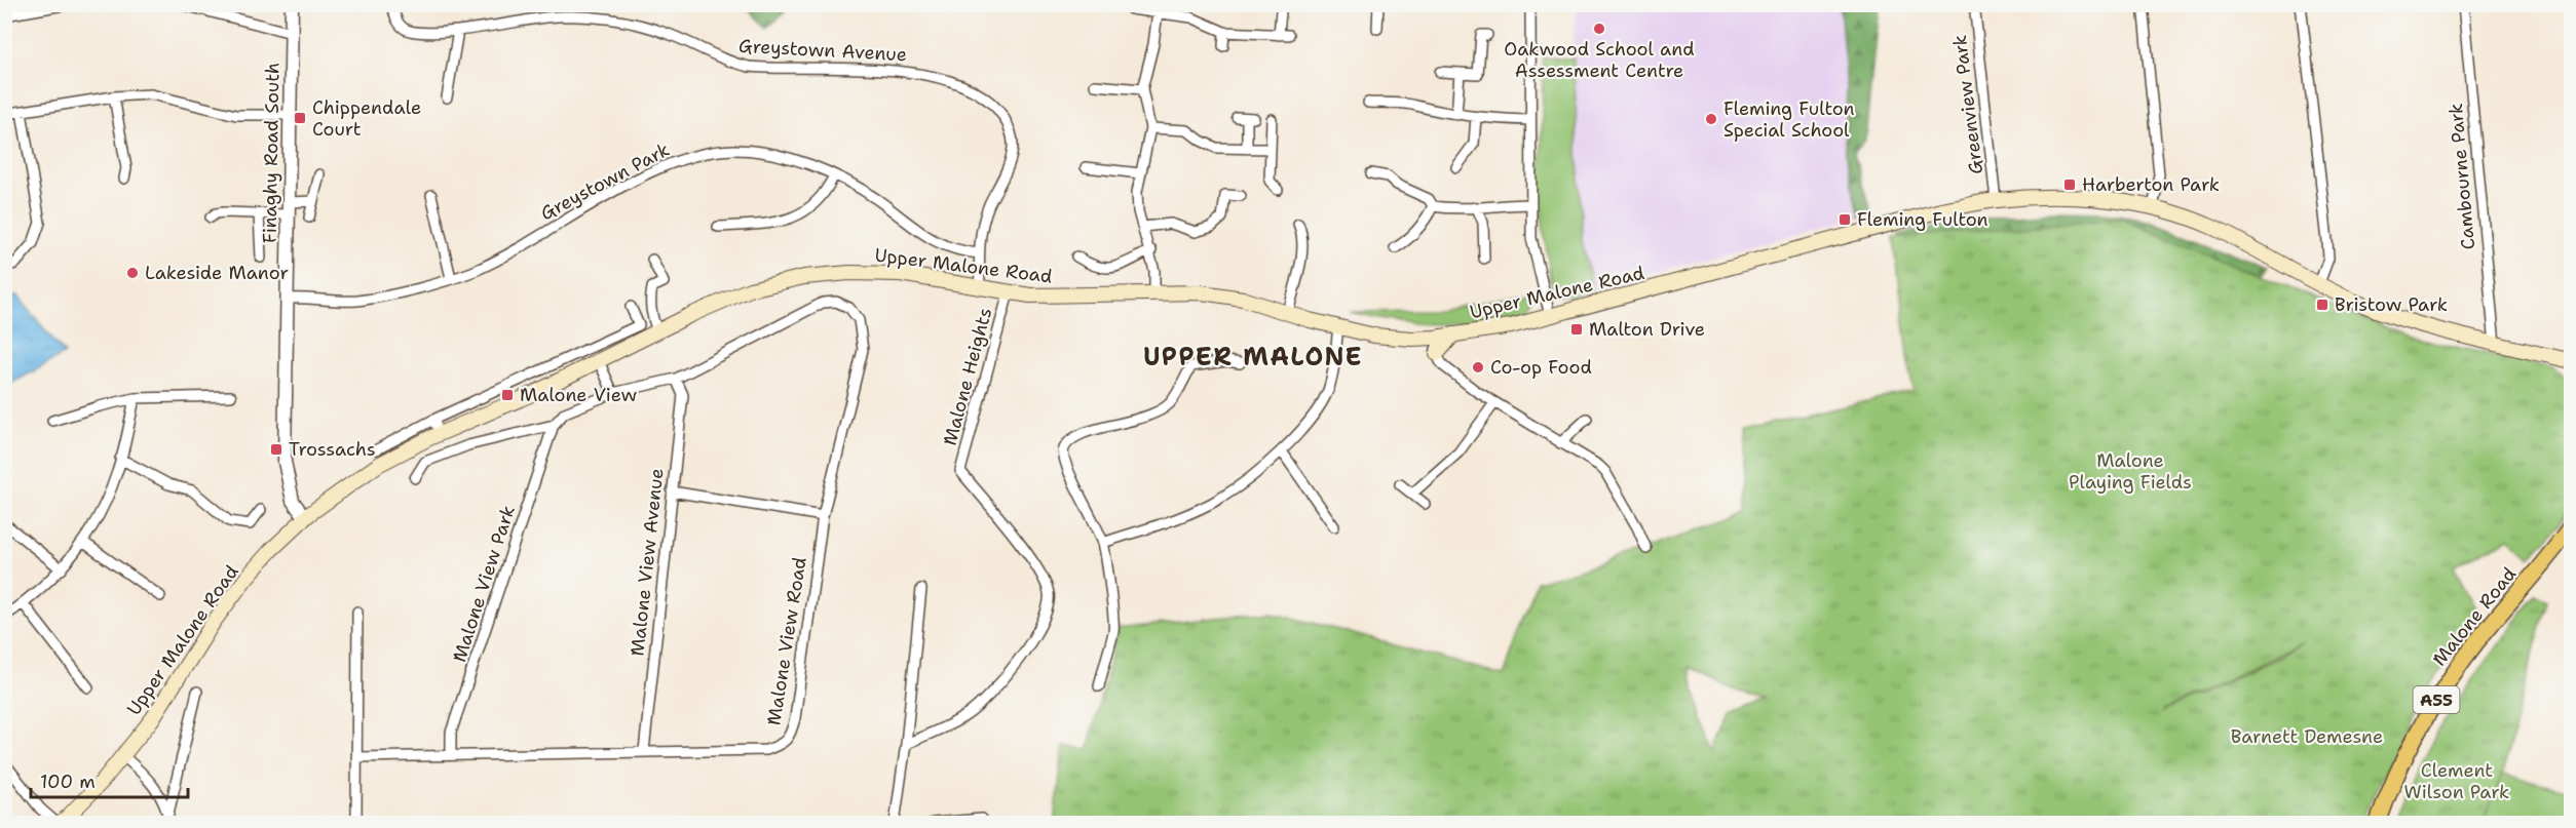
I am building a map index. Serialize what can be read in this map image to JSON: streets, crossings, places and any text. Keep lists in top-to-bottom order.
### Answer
{
  "streets": {
    "highway": ["Malone Road", "A55"],
    "main road": ["Upper Malone Road"],
    "street": [
      "Greystown Avenue",
      "Greenview Park",
      "Finaghy Road South",
      "Cambourne Park",
      "Greystown Park",
      "Malone Heights",
      "Malone View Avenue",
      "Malone View Park",
      "Malone View Road"
    ]
  },
  "crossings": [
    ["Greystown Avenue", "Greystown Park"],
    ["Greystown Avenue", "Upper Malone Road"],
    ["Greenview Park", "Upper Malone Road"],
    ["Finaghy Road South", "Greystown Park"],
    ["Finaghy Road South", "Upper Malone Road"],
    ["Cambourne Park", "Upper Malone Road"],
    ["Upper Malone Road", "Malone Heights"],
    ["Malone View Avenue", "Malone View Road"],
    ["Malone View Park", "Malone View Road"]
  ],
  "districts": ["UPPER MALONE"],
  "parks": ["Malone Playing Fields", "Barnett Demesne", "Clement Wilson Park"],
  "places": {
    "other": [
      "Oakwood School and Assessment Centre",
      "Fleming Fulton Special School",
      "Lakeside Manor",
      "Co-op Food"
    ],
    "transit": [
      "Chippendale Court",
      "Harberton Park",
      "Fleming Fulton",
      "Bristow Park",
      "Malton Drive",
      "Malone View",
      "Trossachs"
    ]
  },
  "scale_bar": "100 m"
}
